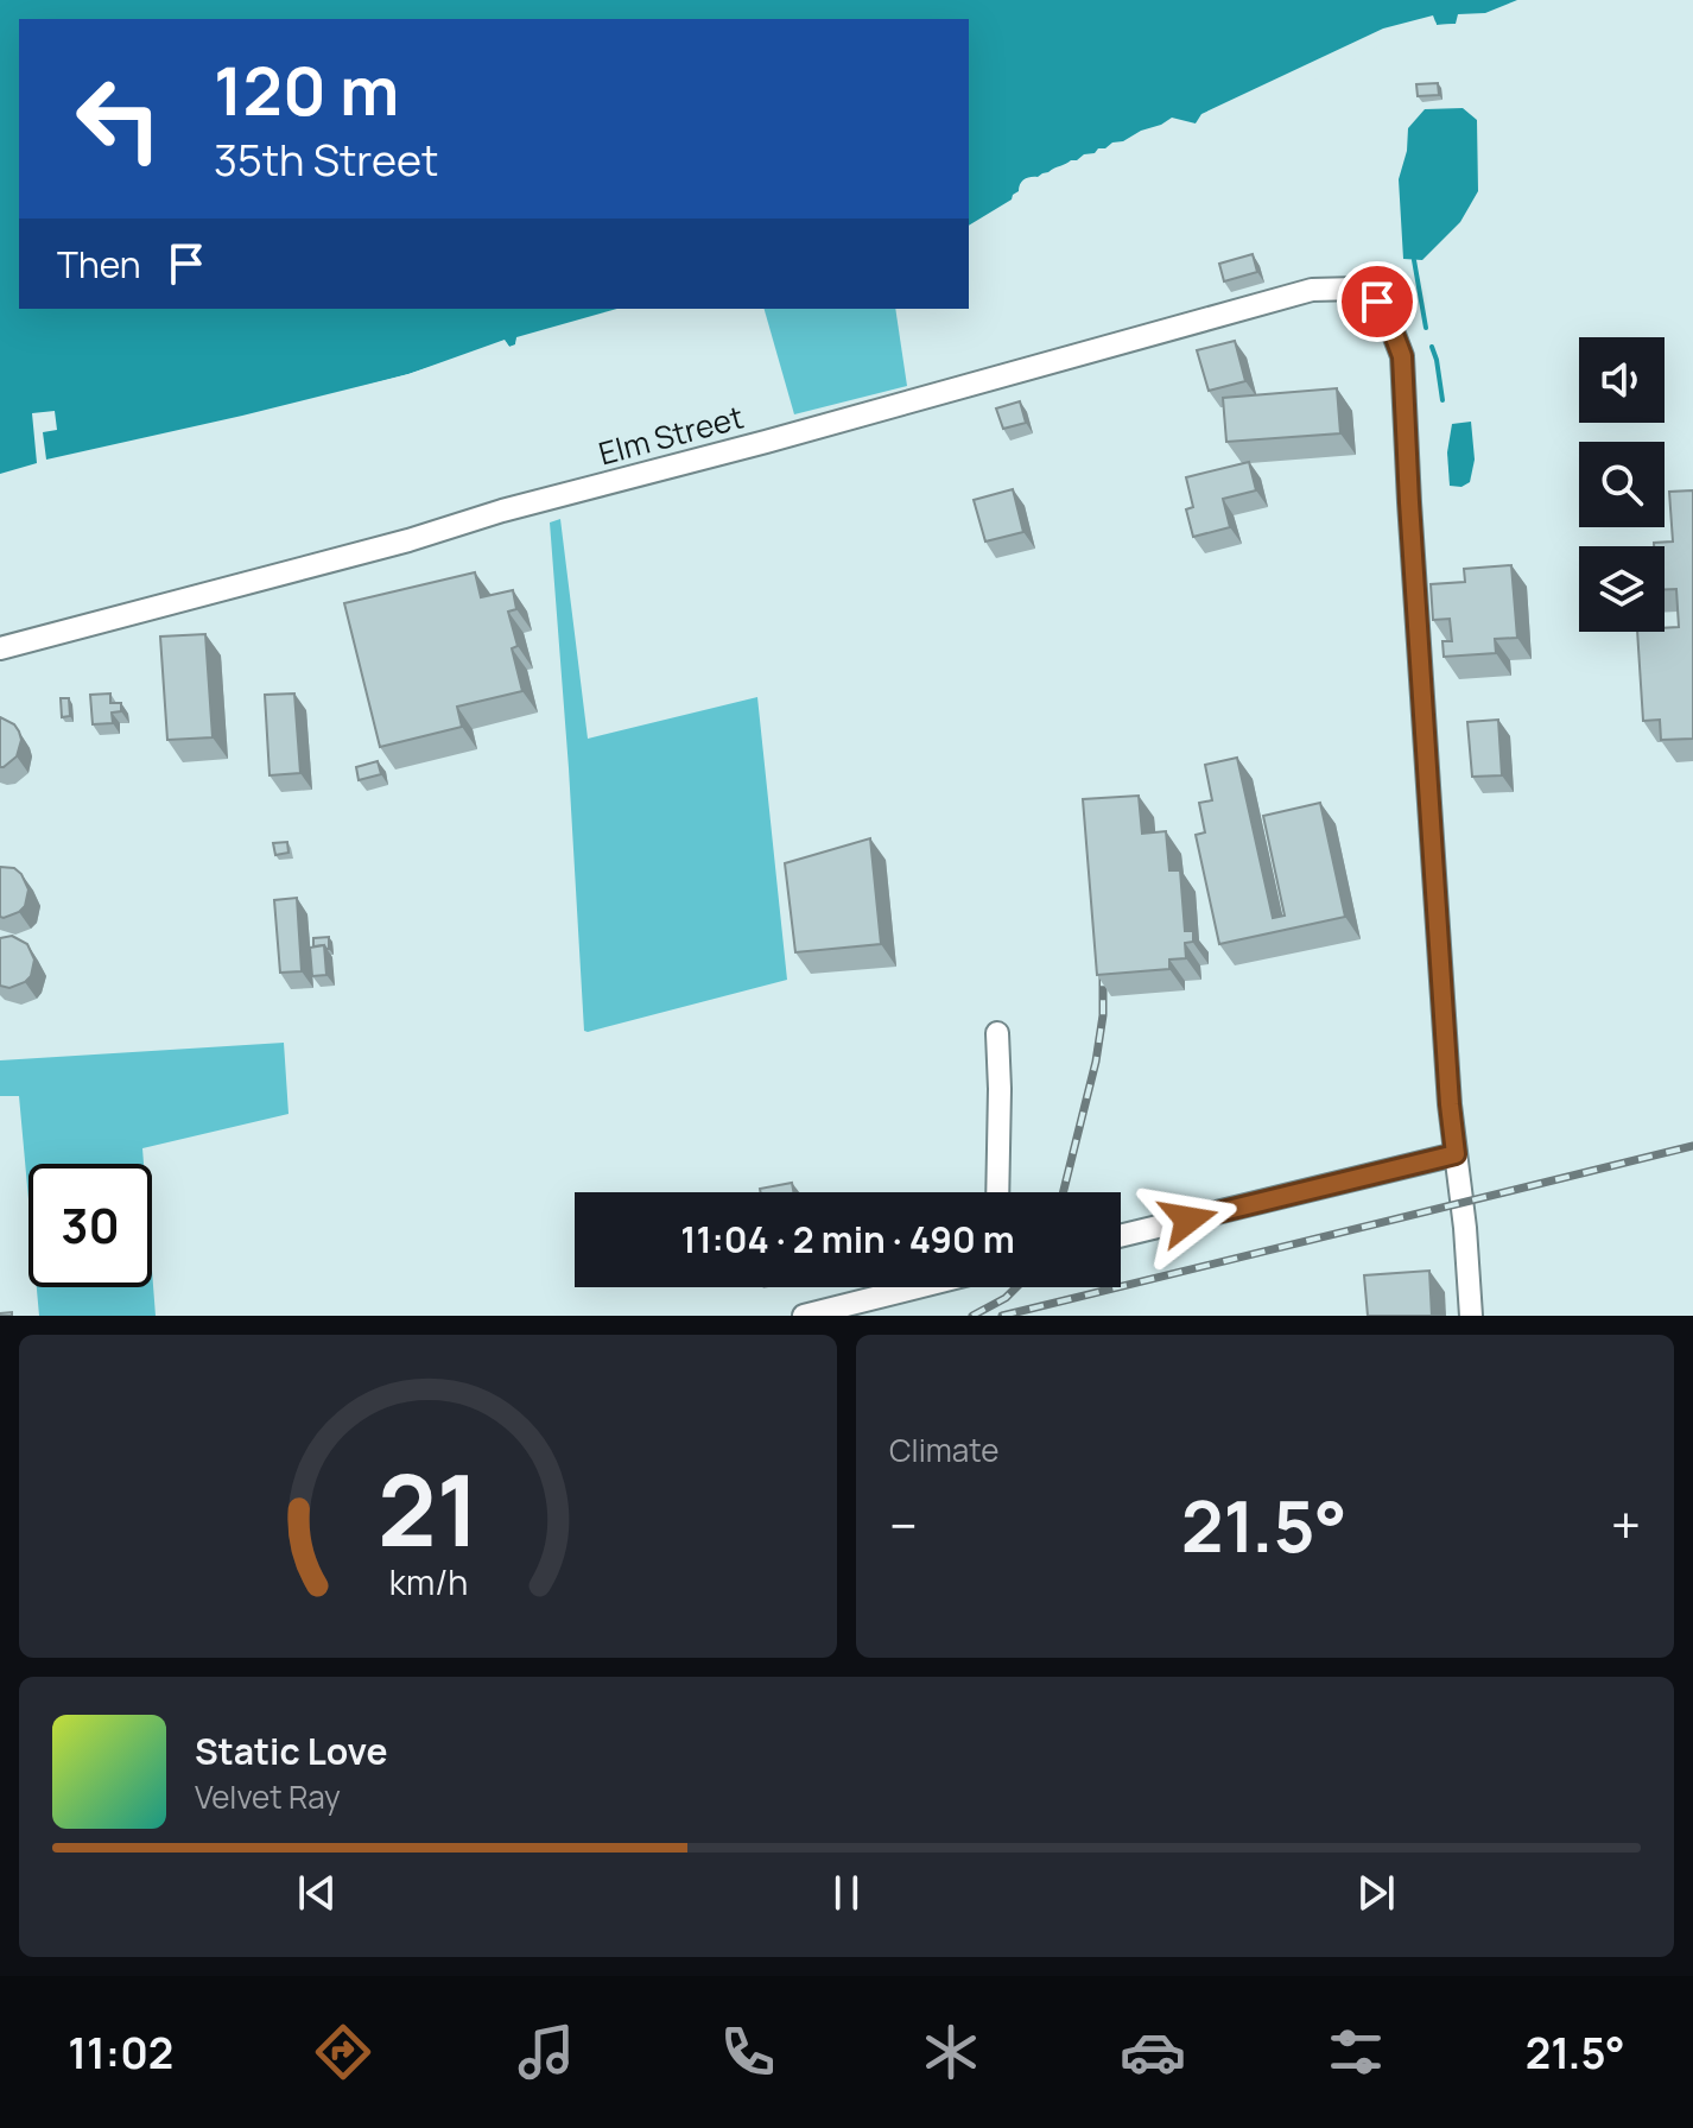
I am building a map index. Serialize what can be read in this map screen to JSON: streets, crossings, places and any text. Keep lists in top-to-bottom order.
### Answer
{
  "streets": {
    "street": ["Elm Street"]
  },
  "page": {
    "turn": ["120 m", "35th Street"],
    "then": "Then",
    "limit": "30",
    "trip": "11:04 · 2 min · 490 m",
    "tile": "Climate",
    "heat": ["−", "21.5°", "+"],
    "song": ["Static Love", "Velvet Ray"],
    "tabs": ["11:02", "21.5°"],
    "gauge": ["21", "km/h"]
  }
}
